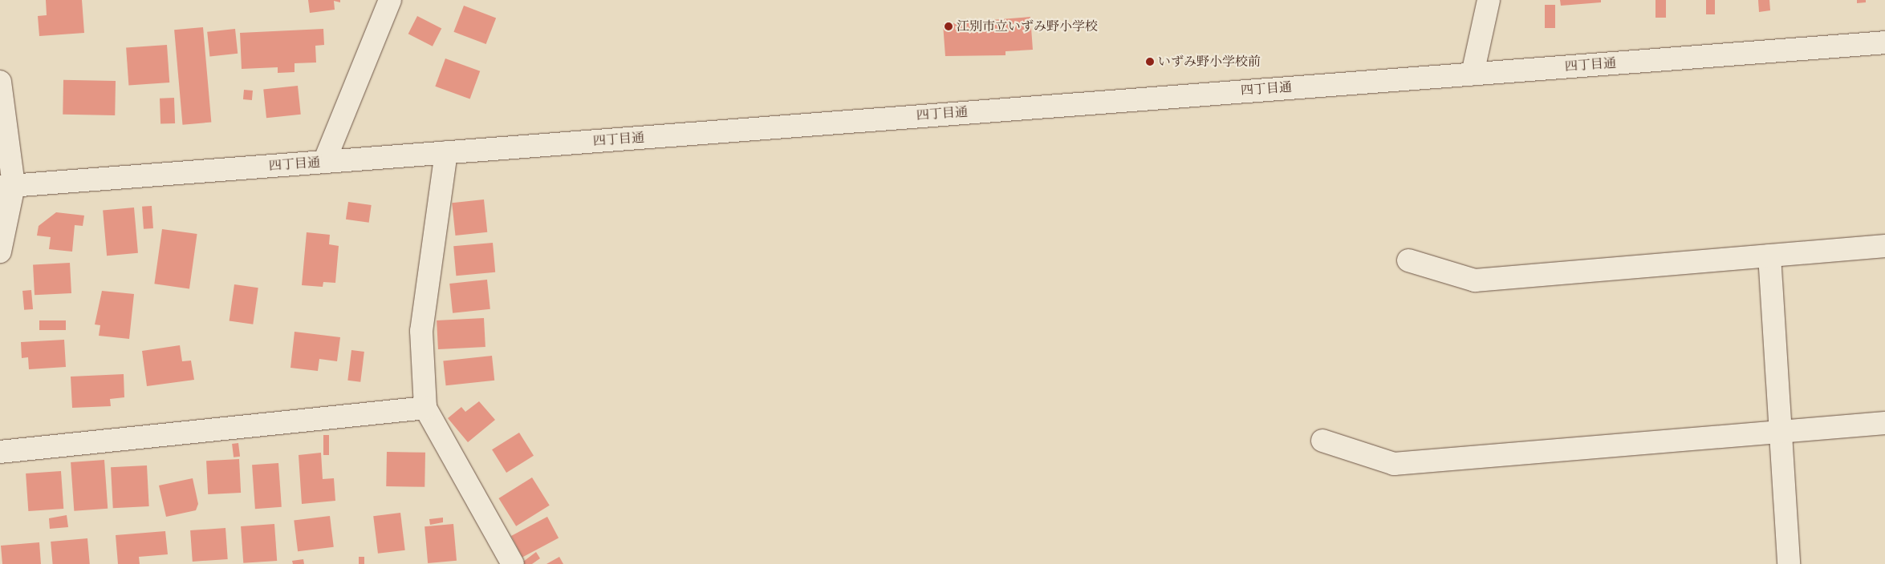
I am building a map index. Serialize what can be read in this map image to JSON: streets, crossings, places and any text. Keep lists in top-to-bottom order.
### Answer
{
  "streets": {
    "street": ["四丁目通"]
  },
  "places": ["江別市立いずみ野小学校", "いずみ野小学校前"]
}
